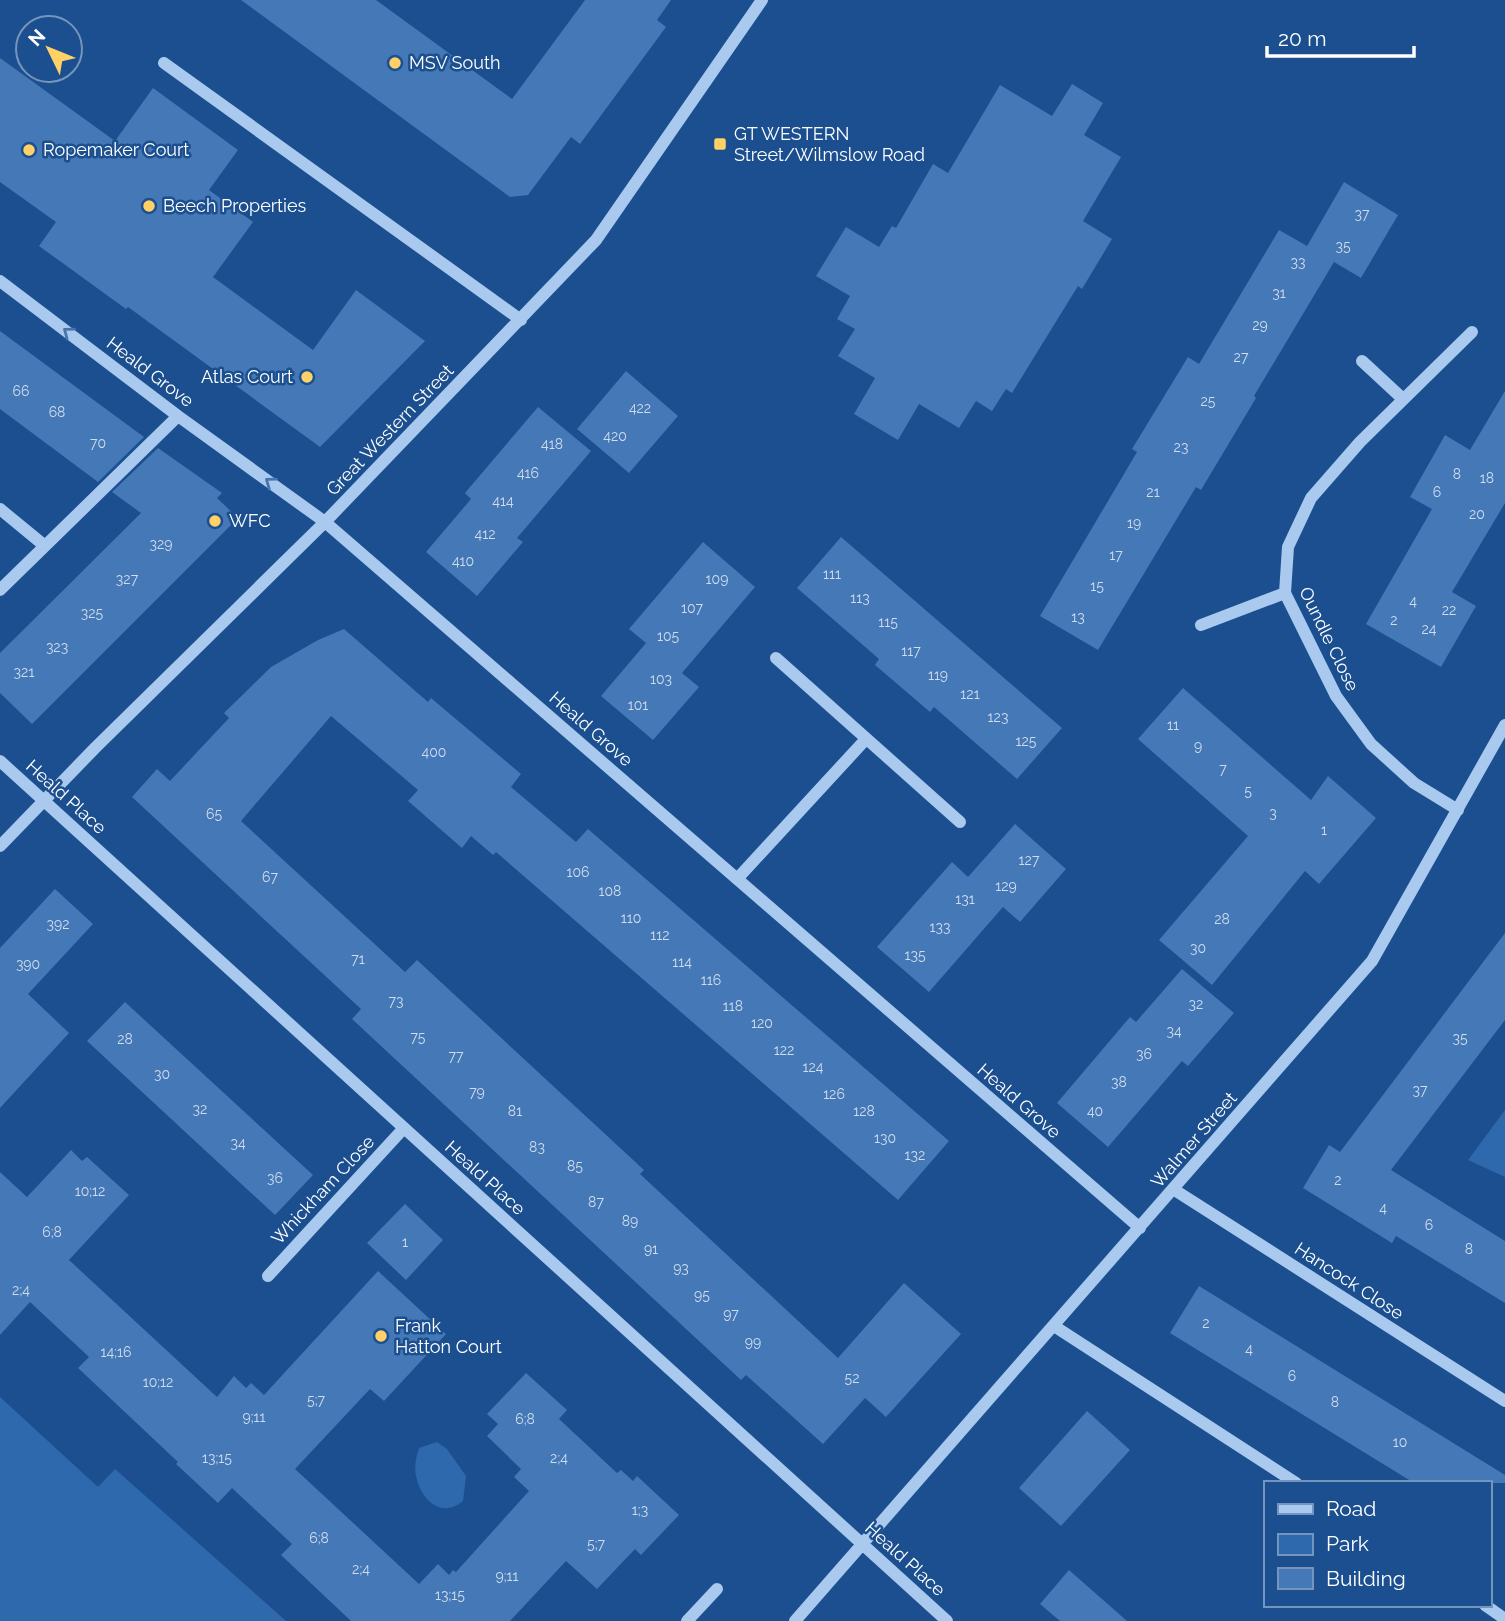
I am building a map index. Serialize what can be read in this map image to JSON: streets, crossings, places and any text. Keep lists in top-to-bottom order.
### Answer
{
  "streets": {
    "street": [
      "Heald Grove",
      "Great Western Street",
      "Oundle Close",
      "Heald Place",
      "Walmer Street",
      "Whickham Close",
      "Hancock Close"
    ]
  },
  "crossings": [
    ["Heald Grove", "Great Western Street"],
    ["Heald Grove", "Walmer Street"],
    ["Great Western Street", "Heald Place"],
    ["Oundle Close", "Walmer Street"],
    ["Heald Place", "Walmer Street"],
    ["Heald Place", "Whickham Close"],
    ["Walmer Street", "Hancock Close"]
  ],
  "places": {
    "other": [
      "MSV South",
      "Ropemaker Court",
      "Beech Properties",
      "Atlas Court",
      "WFC",
      "Frank Hatton Court"
    ],
    "transit": ["GT WESTERN Street/Wilmslow Road"]
  },
  "house_numbers": [
    "37",
    "35",
    "33",
    "31",
    "29",
    "27",
    "66",
    "25",
    "422",
    "68",
    "420",
    "70",
    "418",
    "23",
    "416",
    "8",
    "18",
    "21",
    "6",
    "414",
    "20",
    "19",
    "412",
    "329",
    "17",
    "410",
    "111",
    "327",
    "109",
    "15",
    "113",
    "4",
    "107",
    "22",
    "325",
    "13",
    "2",
    "115",
    "24",
    "105",
    "323",
    "117",
    "321",
    "119",
    "103",
    "121",
    "101",
    "123",
    "11",
    "125",
    "9",
    "400",
    "7",
    "5",
    "3",
    "65",
    "1",
    "127",
    "106",
    "67",
    "129",
    "108",
    "131",
    "110",
    "28",
    "392",
    "133",
    "112",
    "30",
    "135",
    "71",
    "114",
    "390",
    "116",
    "73",
    "32",
    "118",
    "120",
    "34",
    "75",
    "35",
    "28",
    "122",
    "36",
    "77",
    "124",
    "30",
    "38",
    "37",
    "79",
    "126",
    "32",
    "81",
    "128",
    "40",
    "130",
    "34",
    "83",
    "132",
    "85",
    "36",
    "2",
    "10;12",
    "87",
    "4",
    "89",
    "6",
    "6;8",
    "1",
    "91",
    "8",
    "93",
    "2;4",
    "95",
    "97",
    "2",
    "99",
    "4",
    "14;16",
    "6",
    "52",
    "10;12",
    "5;7",
    "8",
    "9;11",
    "6;8",
    "10",
    "13;15",
    "2;4",
    "1;3",
    "6;8",
    "5;7",
    "2;4",
    "9;11",
    "13;15"
  ],
  "legend": ["Road", "Park", "Building"],
  "scale_bar": "20 m",
  "north": "top left"
}
